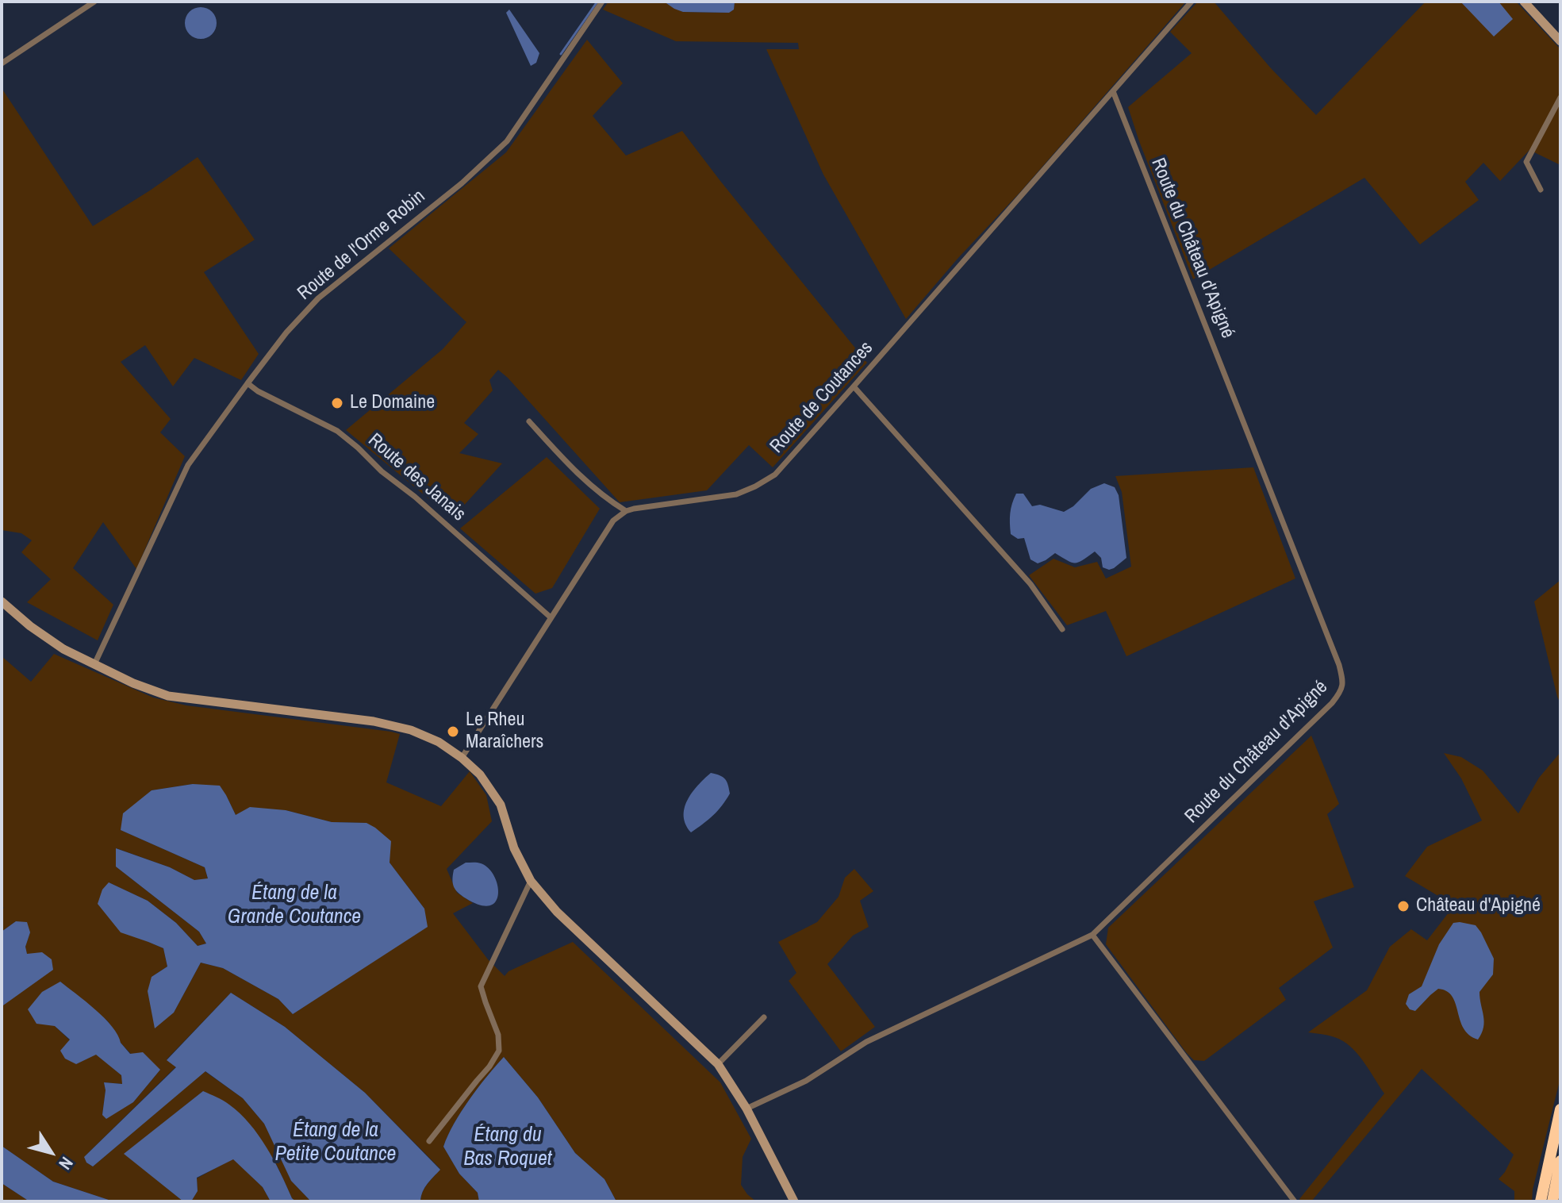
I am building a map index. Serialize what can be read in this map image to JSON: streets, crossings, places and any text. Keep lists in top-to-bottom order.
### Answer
{
  "streets": {
    "street": [
      "Route de l'Orme Robin",
      "Route du Château d'Apigné",
      "Route de Coutances",
      "Route des Janais"
    ]
  },
  "crossings": [
    ["Route de l'Orme Robin", "Route des Janais"],
    ["Route du Château d'Apigné", "Route de Coutances"]
  ],
  "water": ["Étang de la Grande Coutance", "Étang de la Petite Coutance", "Étang du Bas Roquet"],
  "places": ["Le Domaine", "Le Rheu Maraîchers", "Château d'Apigné"],
  "north": "bottom right"
}
